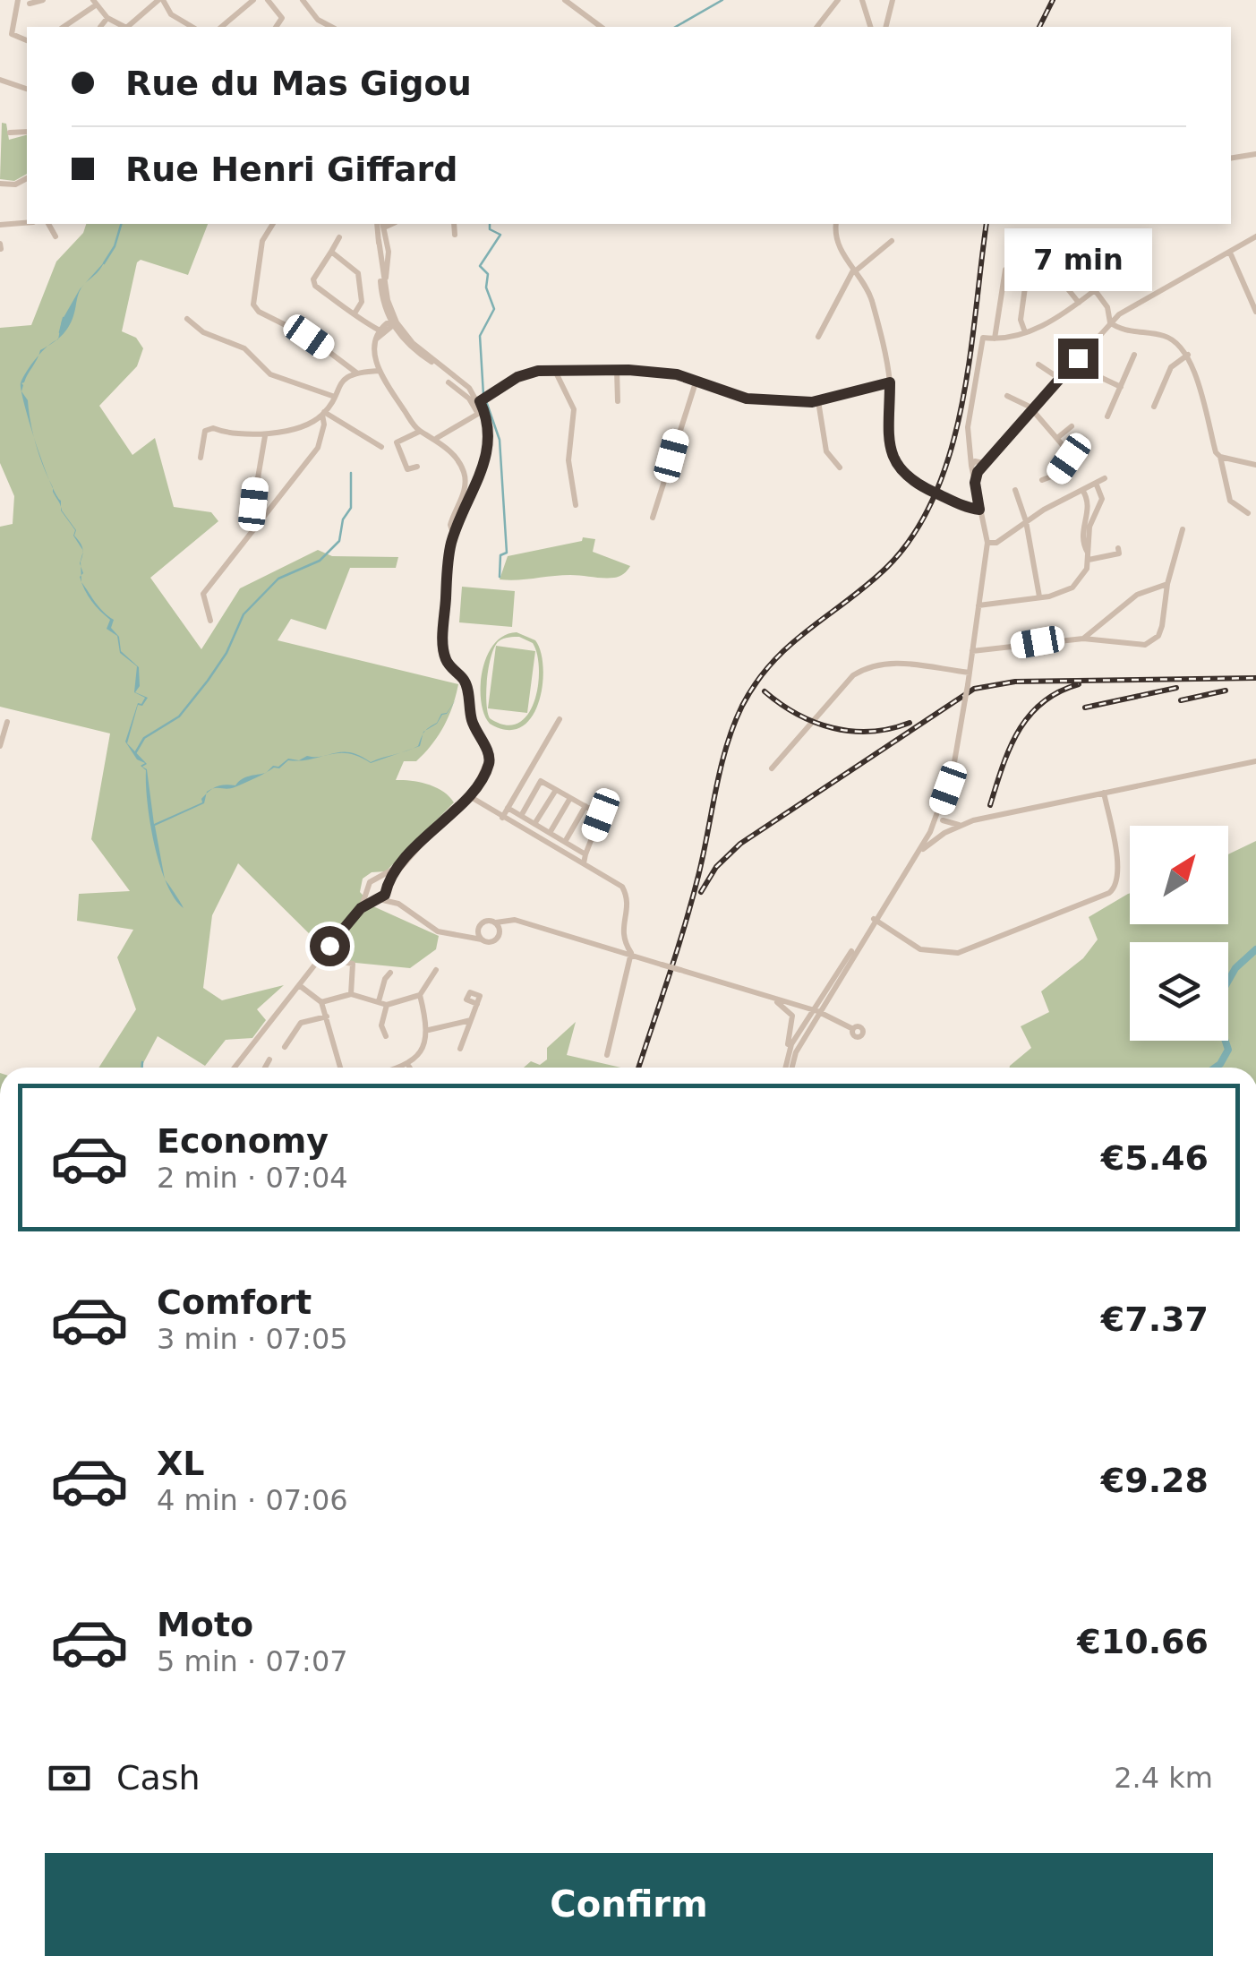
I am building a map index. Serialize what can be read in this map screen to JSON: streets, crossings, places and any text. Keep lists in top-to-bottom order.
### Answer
{
  "north": "top right",
  "page": {
    "banner": ["Rue du Mas Gigou", "Rue Henri Giffard"],
    "bubble": "7 min",
    "list": [
      {
        "name": "Economy",
        "note": "2 min · 07:04",
        "value": "€5.46"
      },
      {
        "name": "Comfort",
        "note": "3 min · 07:05",
        "value": "€7.37"
      },
      {
        "name": "XL",
        "note": "4 min · 07:06",
        "value": "€9.28"
      },
      {
        "name": "Moto",
        "note": "5 min · 07:07",
        "value": "€10.66"
      }
    ],
    "pay": ["Cash", "2.4 km"],
    "buttons": "Confirm"
  }
}
